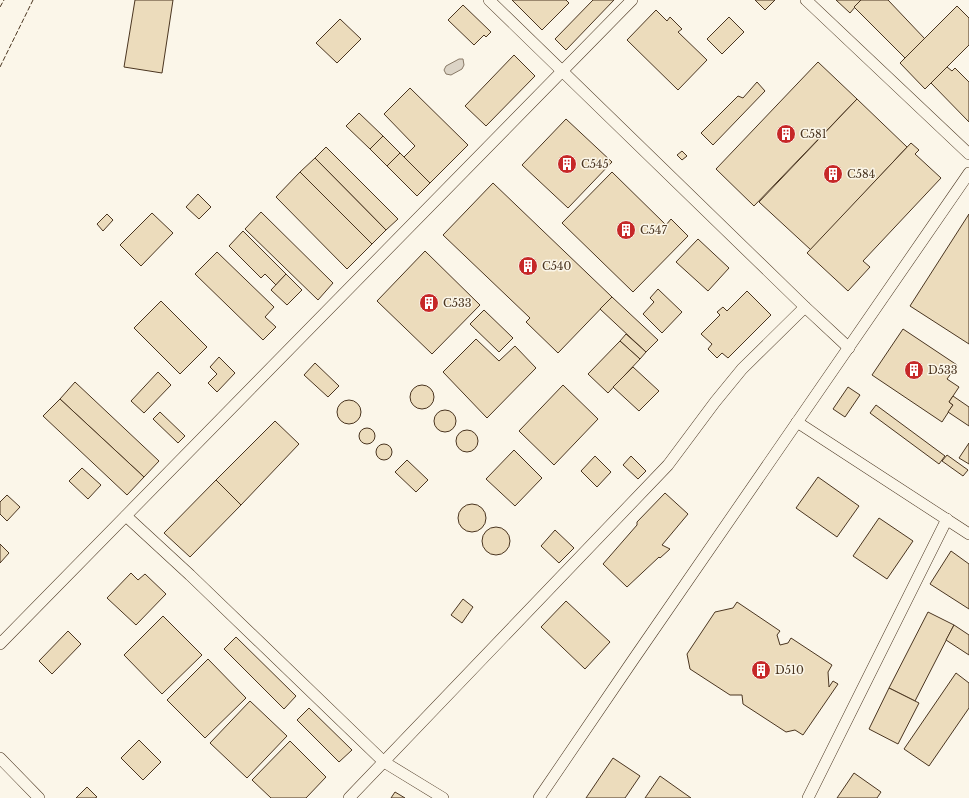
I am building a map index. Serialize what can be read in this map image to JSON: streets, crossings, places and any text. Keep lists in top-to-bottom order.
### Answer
{
  "places": {
    "building": [
      "C581",
      "C545",
      "C584",
      "C547",
      "C540",
      "C533",
      "D533",
      "D510"
    ]
  }
}
